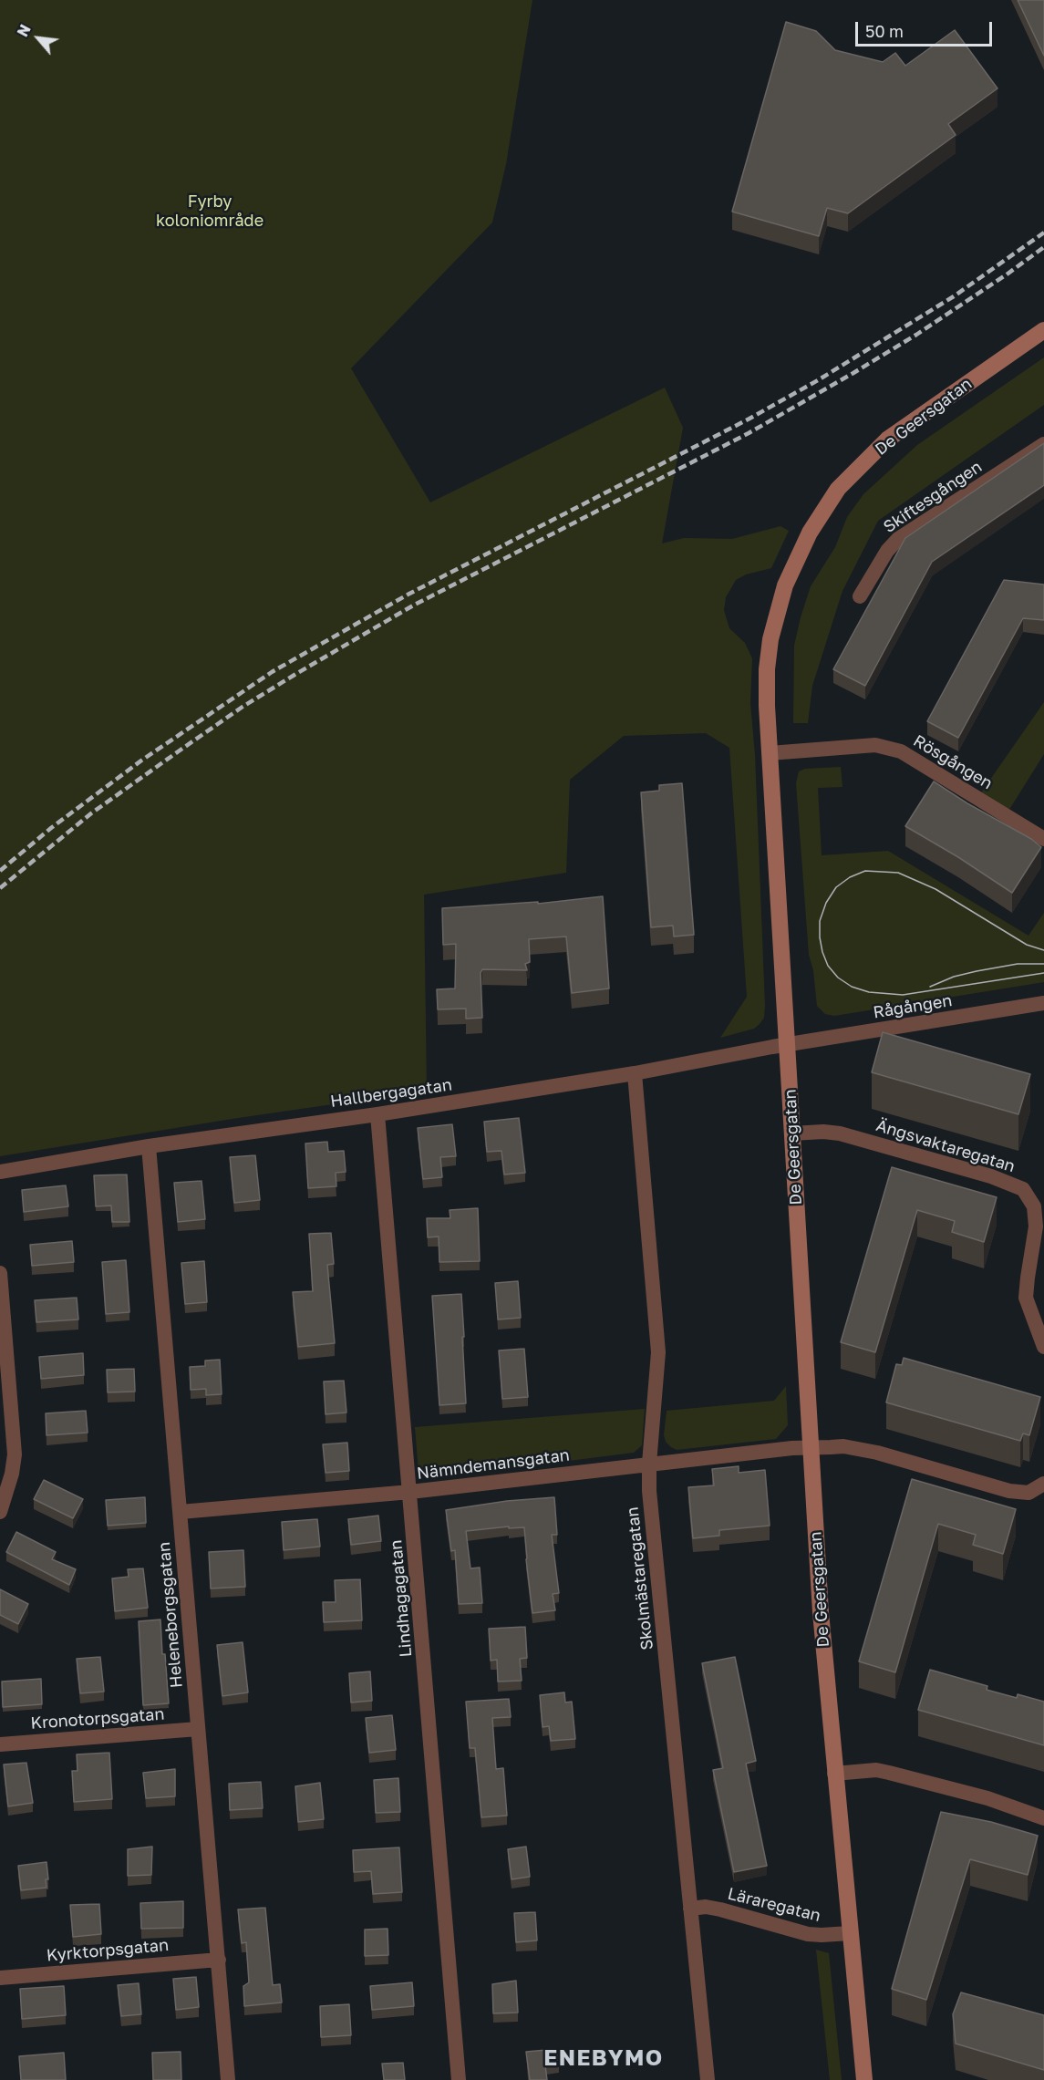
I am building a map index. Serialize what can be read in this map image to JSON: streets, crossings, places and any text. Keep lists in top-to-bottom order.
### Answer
{
  "streets": {
    "main road": ["De Geersgatan"],
    "street": [
      "Skiftesgången",
      "Rösgången",
      "Rågången",
      "Hallbergagatan",
      "Ängsvaktaregatan",
      "Nämndemansgatan",
      "Skolmästaregatan",
      "Lindhagagatan",
      "Heleneborgsgatan",
      "Kronotorpsgatan",
      "Läraregatan",
      "Kyrktorpsgatan"
    ]
  },
  "crossings": [
    ["De Geersgatan", "Rösgången"],
    ["De Geersgatan", "Rågången"],
    ["De Geersgatan", "Hallbergagatan"],
    ["De Geersgatan", "Ängsvaktaregatan"],
    ["De Geersgatan", "Nämndemansgatan"],
    ["De Geersgatan", "Läraregatan"],
    ["Rågången", "Hallbergagatan"],
    ["Hallbergagatan", "Skolmästaregatan"],
    ["Hallbergagatan", "Lindhagagatan"],
    ["Hallbergagatan", "Heleneborgsgatan"],
    ["Nämndemansgatan", "Skolmästaregatan"],
    ["Nämndemansgatan", "Lindhagagatan"],
    ["Nämndemansgatan", "Heleneborgsgatan"],
    ["Skolmästaregatan", "Läraregatan"],
    ["Heleneborgsgatan", "Kronotorpsgatan"],
    ["Heleneborgsgatan", "Kyrktorpsgatan"]
  ],
  "districts": ["ENEBYMO"],
  "parks": ["Fyrby koloniområde"],
  "scale_bar": "50 m",
  "north": "top left"
}
